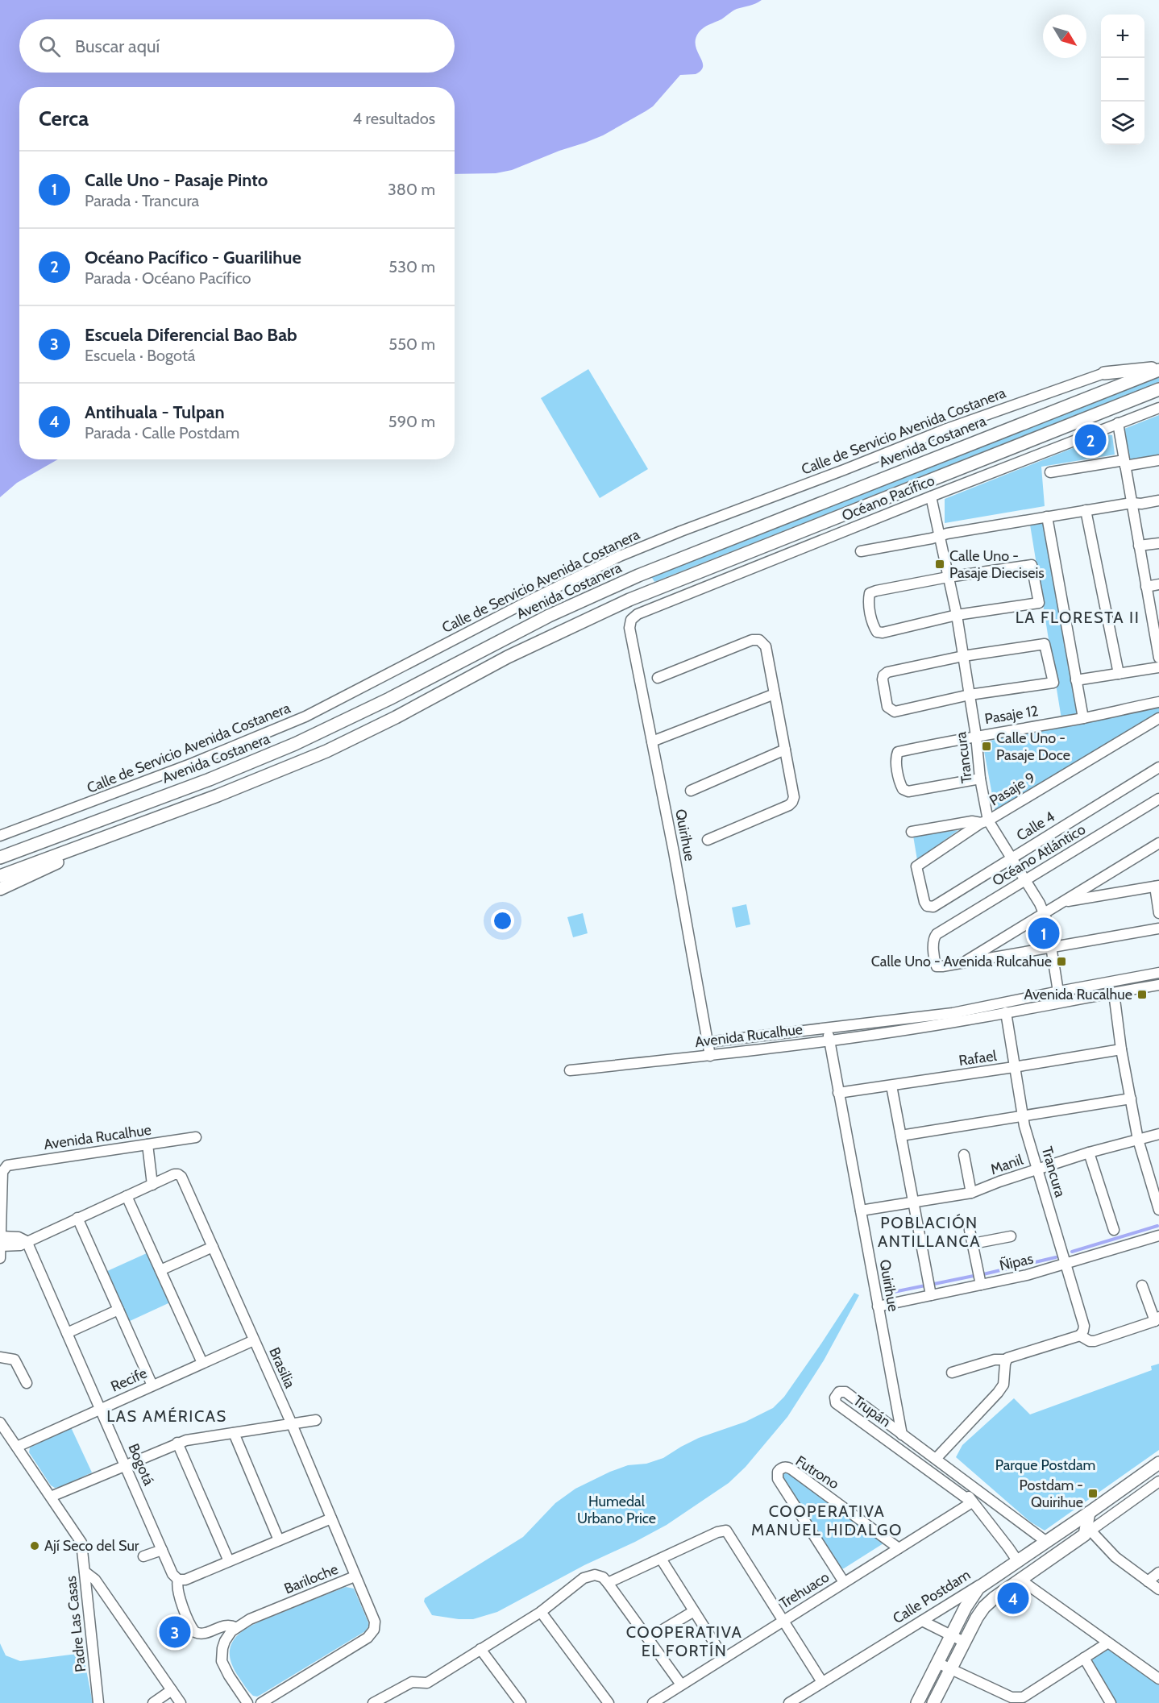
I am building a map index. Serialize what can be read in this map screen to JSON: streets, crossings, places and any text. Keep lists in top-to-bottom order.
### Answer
{
  "streets": {
    "main road": ["Avenida Costanera", "Calle Postdam"],
    "street": [
      "Calle de Servicio Avenida Costanera",
      "Océano Pacífico",
      "Pasaje 12",
      "Trancura",
      "Pasaje 9",
      "Calle 4",
      "Quirihue",
      "Océano Atlántico",
      "Avenida Rucalhue",
      "Rafael",
      "Manil",
      "Ñipas",
      "Brasilia",
      "Recife",
      "Trupán",
      "Bogotá",
      "Futrono",
      "Bariloche",
      "Trehuaco",
      "Padre Las Casas"
    ]
  },
  "crossings": [
    ["Océano Pacífico", "Trancura"],
    ["Océano Pacífico", "Quirihue"],
    ["Pasaje 12", "Trancura"],
    ["Trancura", "Pasaje 9"],
    ["Trancura", "Calle 4"],
    ["Trancura", "Océano Atlántico"],
    ["Trancura", "Avenida Rucalhue"],
    ["Trancura", "Rafael"],
    ["Trancura", "Manil"],
    ["Trancura", "Ñipas"],
    ["Pasaje 9", "Calle 4"],
    ["Quirihue", "Avenida Rucalhue"],
    ["Quirihue", "Rafael"],
    ["Quirihue", "Manil"],
    ["Quirihue", "Ñipas"],
    ["Quirihue", "Trupán"],
    ["Brasilia", "Recife"],
    ["Brasilia", "Bariloche"],
    ["Recife", "Bogotá"],
    ["Recife", "Padre Las Casas"],
    ["Trupán", "Trehuaco"],
    ["Trupán", "Calle Postdam"],
    ["Bogotá", "Bariloche"],
    ["Futrono", "Trehuaco"]
  ],
  "districts": [
    "LA FLORESTA II",
    "POBLACIÓN ANTILLANCA",
    "LAS AMÉRICAS",
    "COOPERATIVA MANUEL HIDALGO",
    "COOPERATIVA EL FORTÍN"
  ],
  "parks": ["Parque Postdam", "Humedal Urbano Price"],
  "places": {
    "transit": [
      "Calle Uno - Pasaje Dieciseis",
      "Calle Uno - Pasaje Doce",
      "Calle Uno - Avenida Rulcahue",
      "Avenida Rucalhue",
      "Postdam - Quirihue"
    ],
    "other": ["Ají Seco del Sur"]
  },
  "north": "bottom right",
  "page": {
    "map_buttons": ["+", "−"],
    "search": "Buscar aquí",
    "heading": ["Cerca", "4 resultados"],
    "list": [
      {
        "mark": "1",
        "name": "Calle Uno - Pasaje Pinto",
        "note": "Parada · Trancura",
        "value": "380 m"
      },
      {
        "mark": "2",
        "name": "Océano Pacífico - Guarilihue",
        "note": "Parada · Océano Pacífico",
        "value": "530 m"
      },
      {
        "mark": "3",
        "name": "Escuela Diferencial Bao Bab",
        "note": "Escuela · Bogotá",
        "value": "550 m"
      },
      {
        "mark": "4",
        "name": "Antihuala - Tulpan",
        "note": "Parada · Calle Postdam",
        "value": "590 m"
      }
    ],
    "pins": [
      "2",
      "1",
      "4",
      "3"
    ]
  }
}
